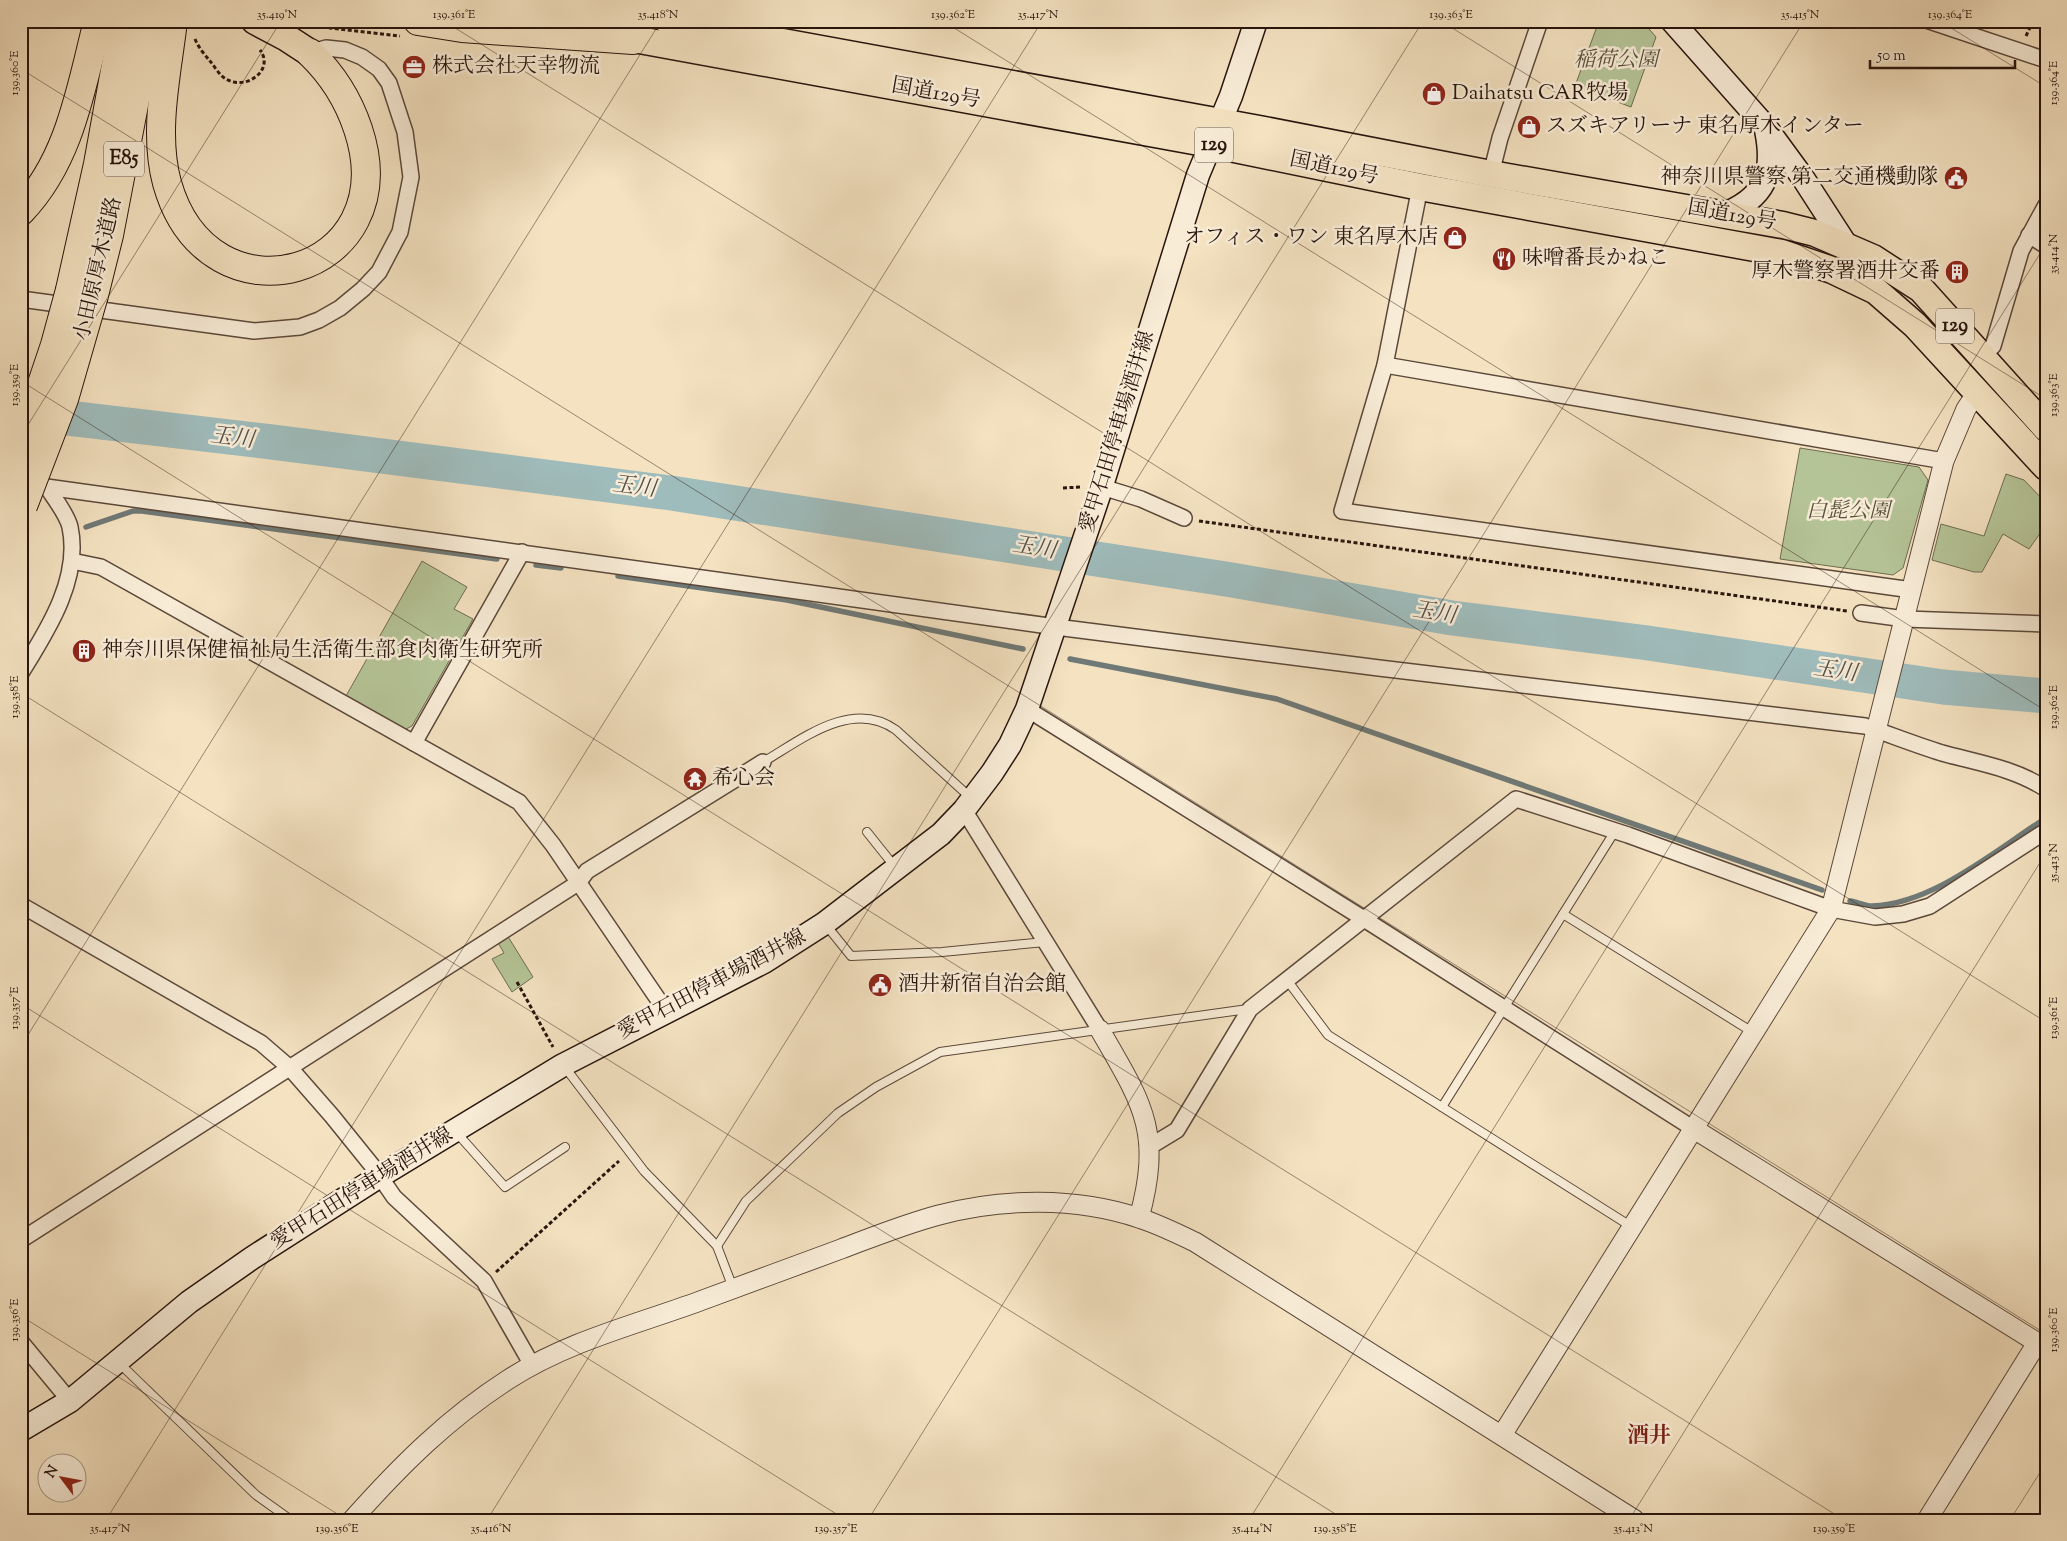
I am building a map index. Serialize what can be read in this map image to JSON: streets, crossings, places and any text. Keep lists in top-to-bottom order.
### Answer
{
  "streets": {
    "highway": [
      "国道129号",
      "129",
      "E85",
      "小田原厚木道路"
    ],
    "main road": ["愛甲石田停車場酒井線"]
  },
  "crossings": [
    ["国道129号", "愛甲石田停車場酒井線"]
  ],
  "districts": ["酒井"],
  "water": ["玉川"],
  "parks": ["稲荷公園", "白髭公園"],
  "places": {
    "office": ["株式会社天幸物流"],
    "shop": ["Daihatsu CAR牧場", "スズキアリーナ 東名厚木インター", "オフィス・ワン 東名厚木店"],
    "public building": ["神奈川県警察 第二交通機動隊", "酒井新宿自治会館"],
    "restaurant": ["味噌番長かねこ"],
    "building": ["厚木警察署酒井交番", "神奈川県保健福祉局生活衛生部食肉衛生研究所"],
    "temple": ["希心会"]
  },
  "scale_bar": "50 m",
  "north": "top left",
  "coordinates": [
    "35.419°N",
    "139.361°E",
    "35.418°N",
    "139.362°E",
    "35.417°N",
    "139.363°E",
    "35.415°N",
    "139.364°E",
    "139.360°E",
    "35.414°N",
    "139.359°E",
    "139.358°E",
    "35.413°N",
    "139.357°E",
    "139.356°E",
    "35.416°N"
  ]
}
